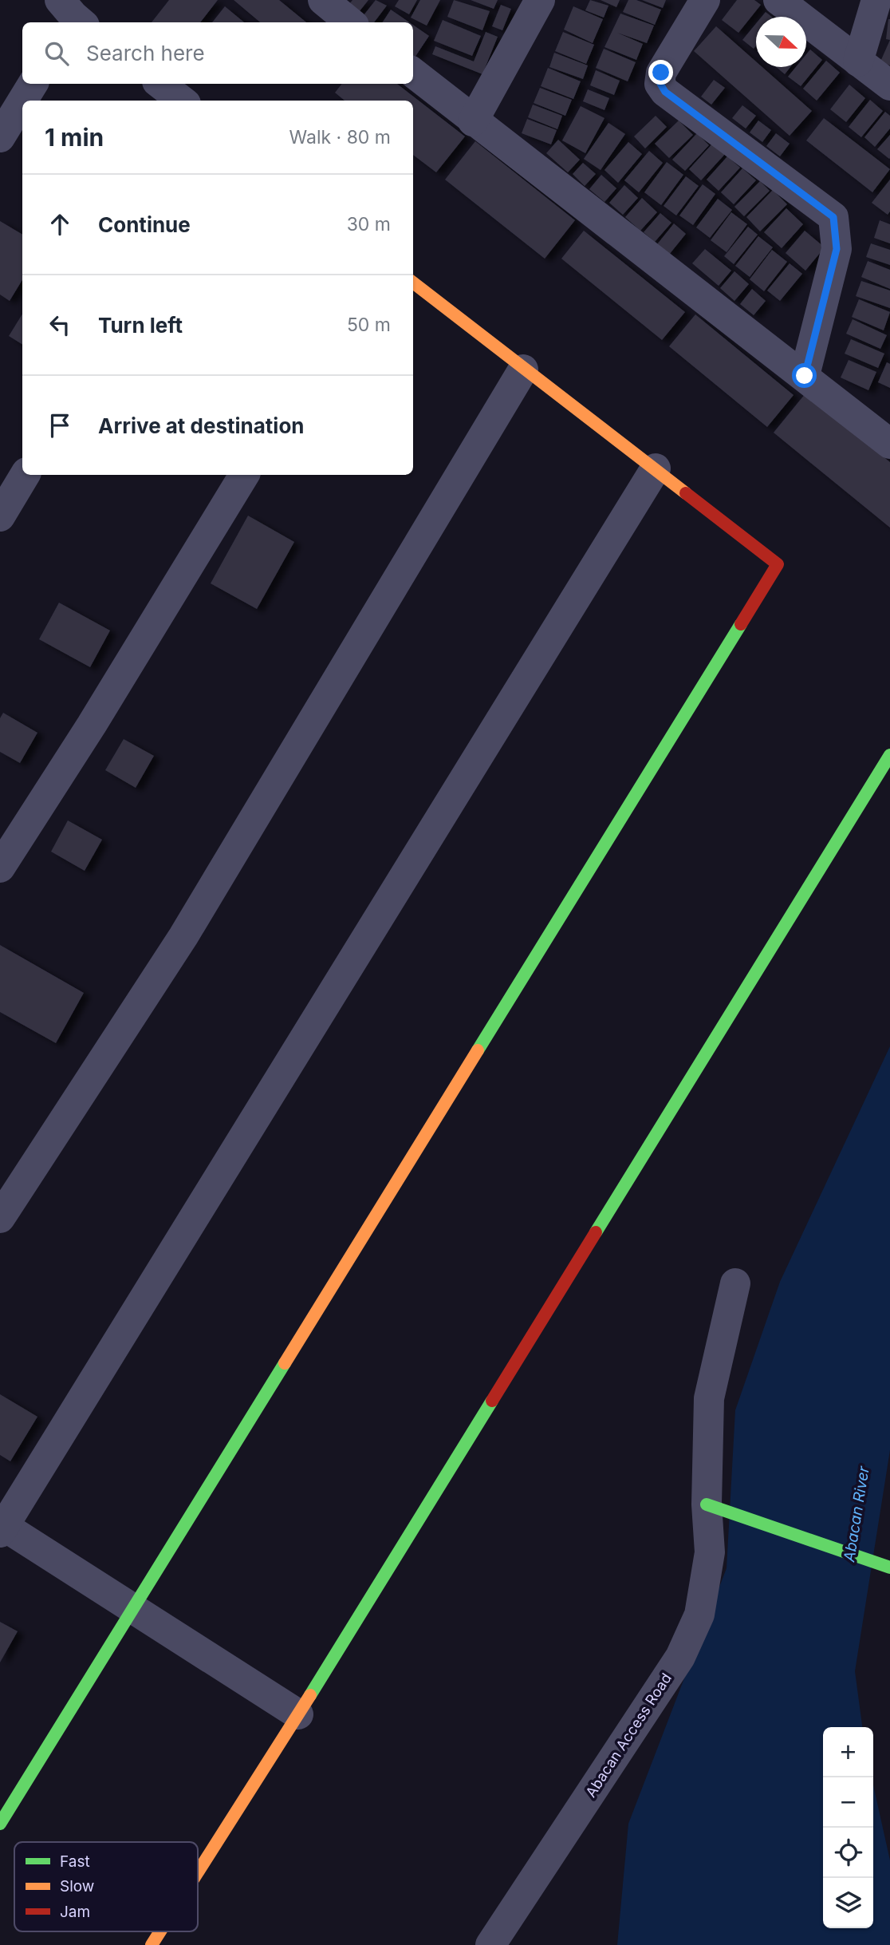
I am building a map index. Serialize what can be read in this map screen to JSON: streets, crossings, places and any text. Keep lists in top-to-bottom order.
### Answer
{
  "streets": {
    "street": ["Abacan Access Road"]
  },
  "water": ["Abacan River"],
  "legend": ["Fast", "Slow", "Jam"],
  "north": "right",
  "page": {
    "search": "Search here",
    "heading": ["1 min", "Walk · 80 m"],
    "list": [
      ["Continue", "30 m"],
      ["Turn left", "50 m"],
      "Arrive at destination"
    ],
    "map_buttons": ["+", "−"]
  }
}
